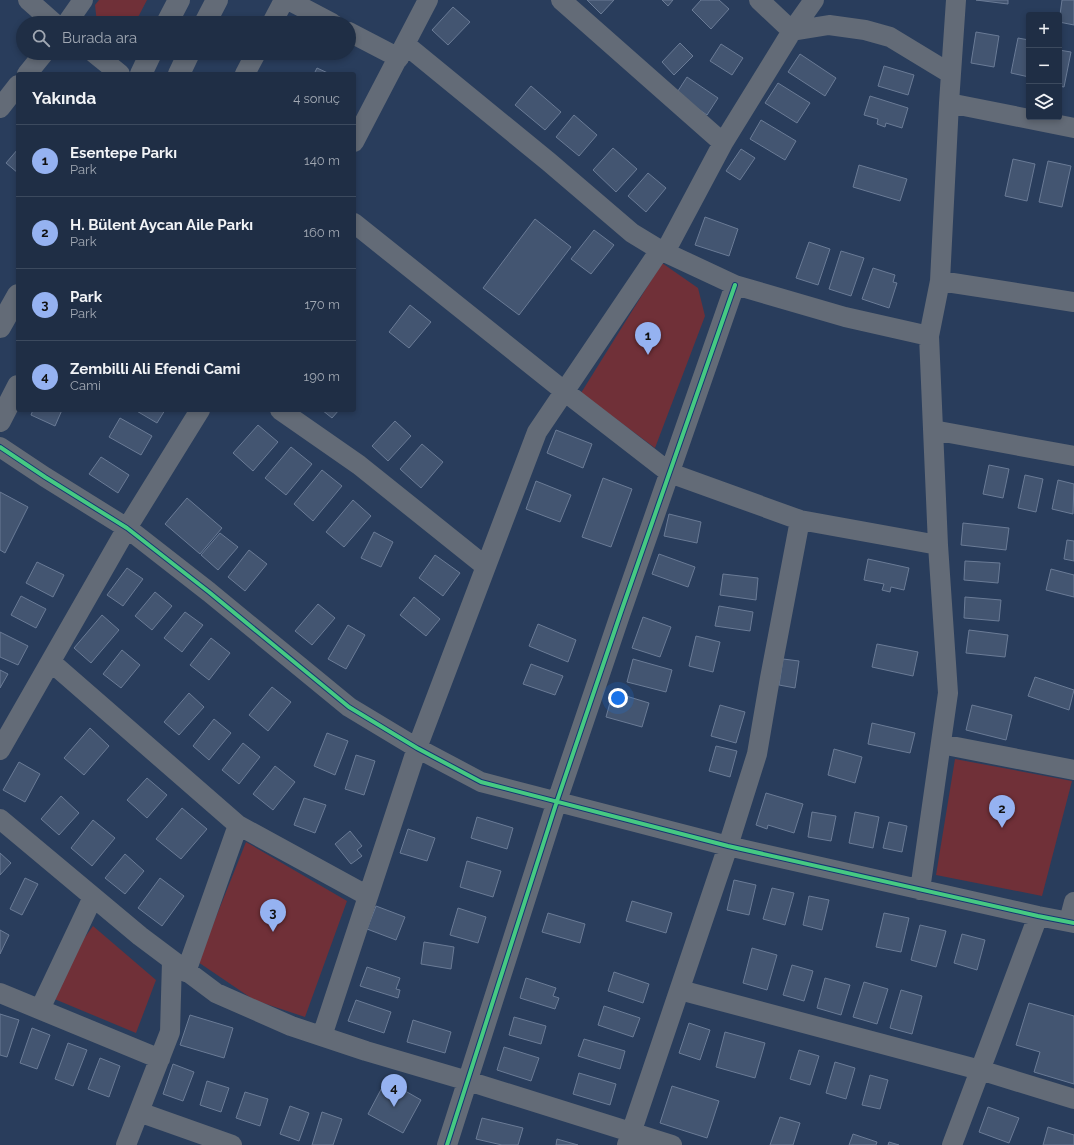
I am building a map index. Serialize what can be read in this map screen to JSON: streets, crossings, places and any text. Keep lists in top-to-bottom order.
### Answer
{
  "page": {
    "map_buttons": ["+", "−"],
    "search": "Burada ara",
    "heading": ["Yakında", "4 sonuç"],
    "list": [
      {
        "mark": "1",
        "name": "Esentepe Parkı",
        "note": "Park",
        "value": "140 m"
      },
      {
        "mark": "2",
        "name": "H. Bülent Aycan Aile Parkı",
        "note": "Park",
        "value": "160 m"
      },
      {
        "mark": "3",
        "name": "Park",
        "note": "Park",
        "value": "170 m"
      },
      {
        "mark": "4",
        "name": "Zembilli Ali Efendi Cami",
        "note": "Cami",
        "value": "190 m"
      }
    ],
    "pins": [
      "1",
      "2",
      "3",
      "4"
    ]
  }
}
